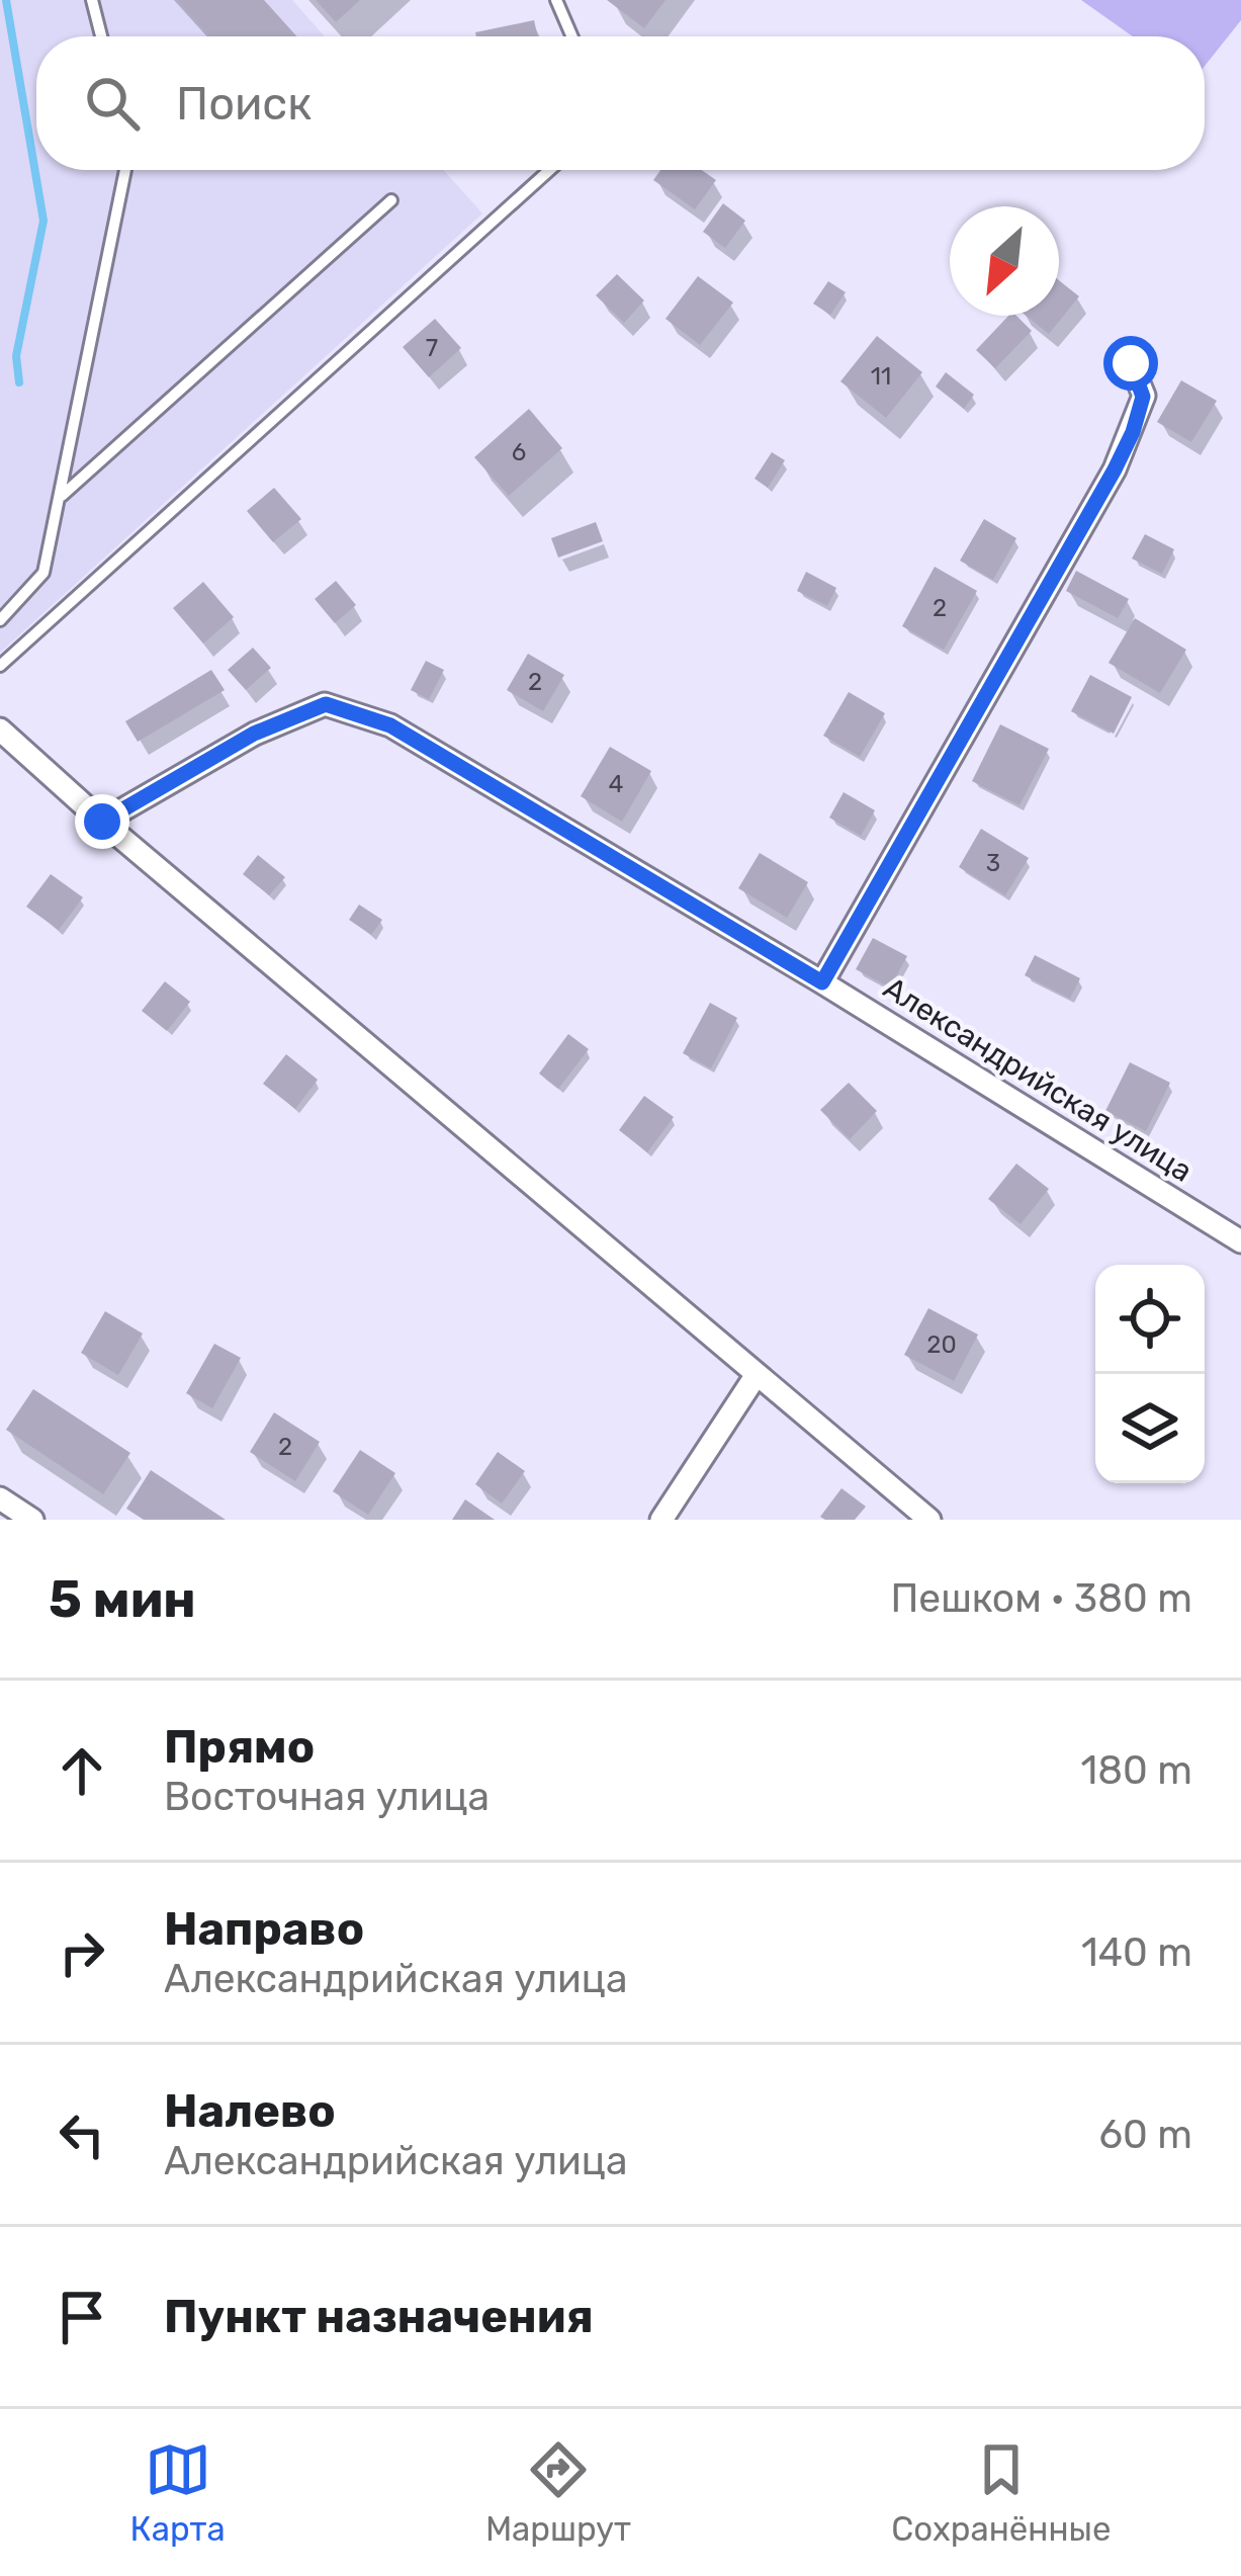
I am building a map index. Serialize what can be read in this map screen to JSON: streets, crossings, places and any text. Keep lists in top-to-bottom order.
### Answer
{
  "streets": {
    "street": ["Александрийская улица"]
  },
  "house_numbers": [
    "7",
    "11",
    "6",
    "2",
    "2",
    "4",
    "3",
    "20",
    "2"
  ],
  "north": "bottom left",
  "page": {
    "search": "Поиск",
    "heading": ["5 мин", "Пешком · 380 m"],
    "list": [
      ["Прямо", "Восточная улица", "180 m"],
      ["Направо", "Александрийская улица", "140 m"],
      ["Налево", "Александрийская улица", "60 m"],
      "Пункт назначения"
    ],
    "nav": ["Карта", "Маршрут", "Сохранённые"]
  }
}
